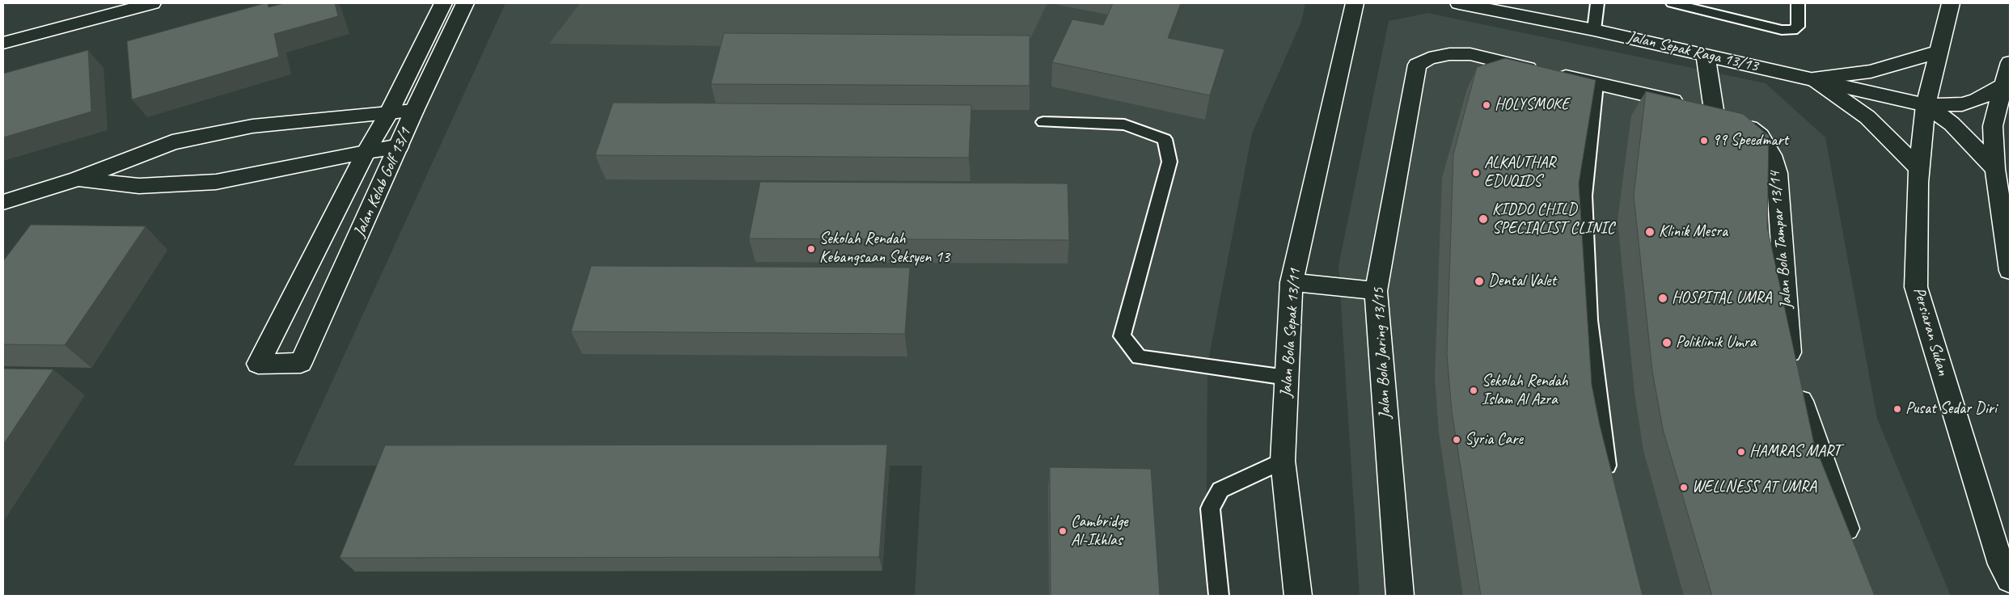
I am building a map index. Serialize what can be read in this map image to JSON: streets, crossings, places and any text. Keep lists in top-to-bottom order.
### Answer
{
  "streets": {
    "street": [
      "Jalan Sepak Raga 13/13",
      "Jalan Kelab Golf 13/1",
      "Jalan Bola Tampar 13/14",
      "Persiaran Sukan",
      "Jalan Bola Sepak 13/11",
      "Jalan Bola Jaring 13/15"
    ]
  },
  "crossings": [
    ["Jalan Sepak Raga 13/13", "Persiaran Sukan"],
    ["Jalan Bola Tampar 13/14", "Jalan Bola Jaring 13/15"]
  ],
  "places": [
    "HOLYSMOKE",
    "99 Speedmart",
    "ALKAUTHAR EDUQIDS",
    "KIDDO CHILD SPECIALIST CLINIC",
    "Klinik Mesra",
    "Sekolah Rendah Kebangsaan Seksyen 13",
    "Dental Valet",
    "HOSPITAL UMRA",
    "Poliklinik Umra",
    "Sekolah Rendah Islam Al Azra",
    "Pusat Sedar Diri",
    "Syria Care",
    "HAMRAS MART",
    "WELLNESS AT UMRA",
    "Cambridge Al-Ikhlas"
  ]
}
